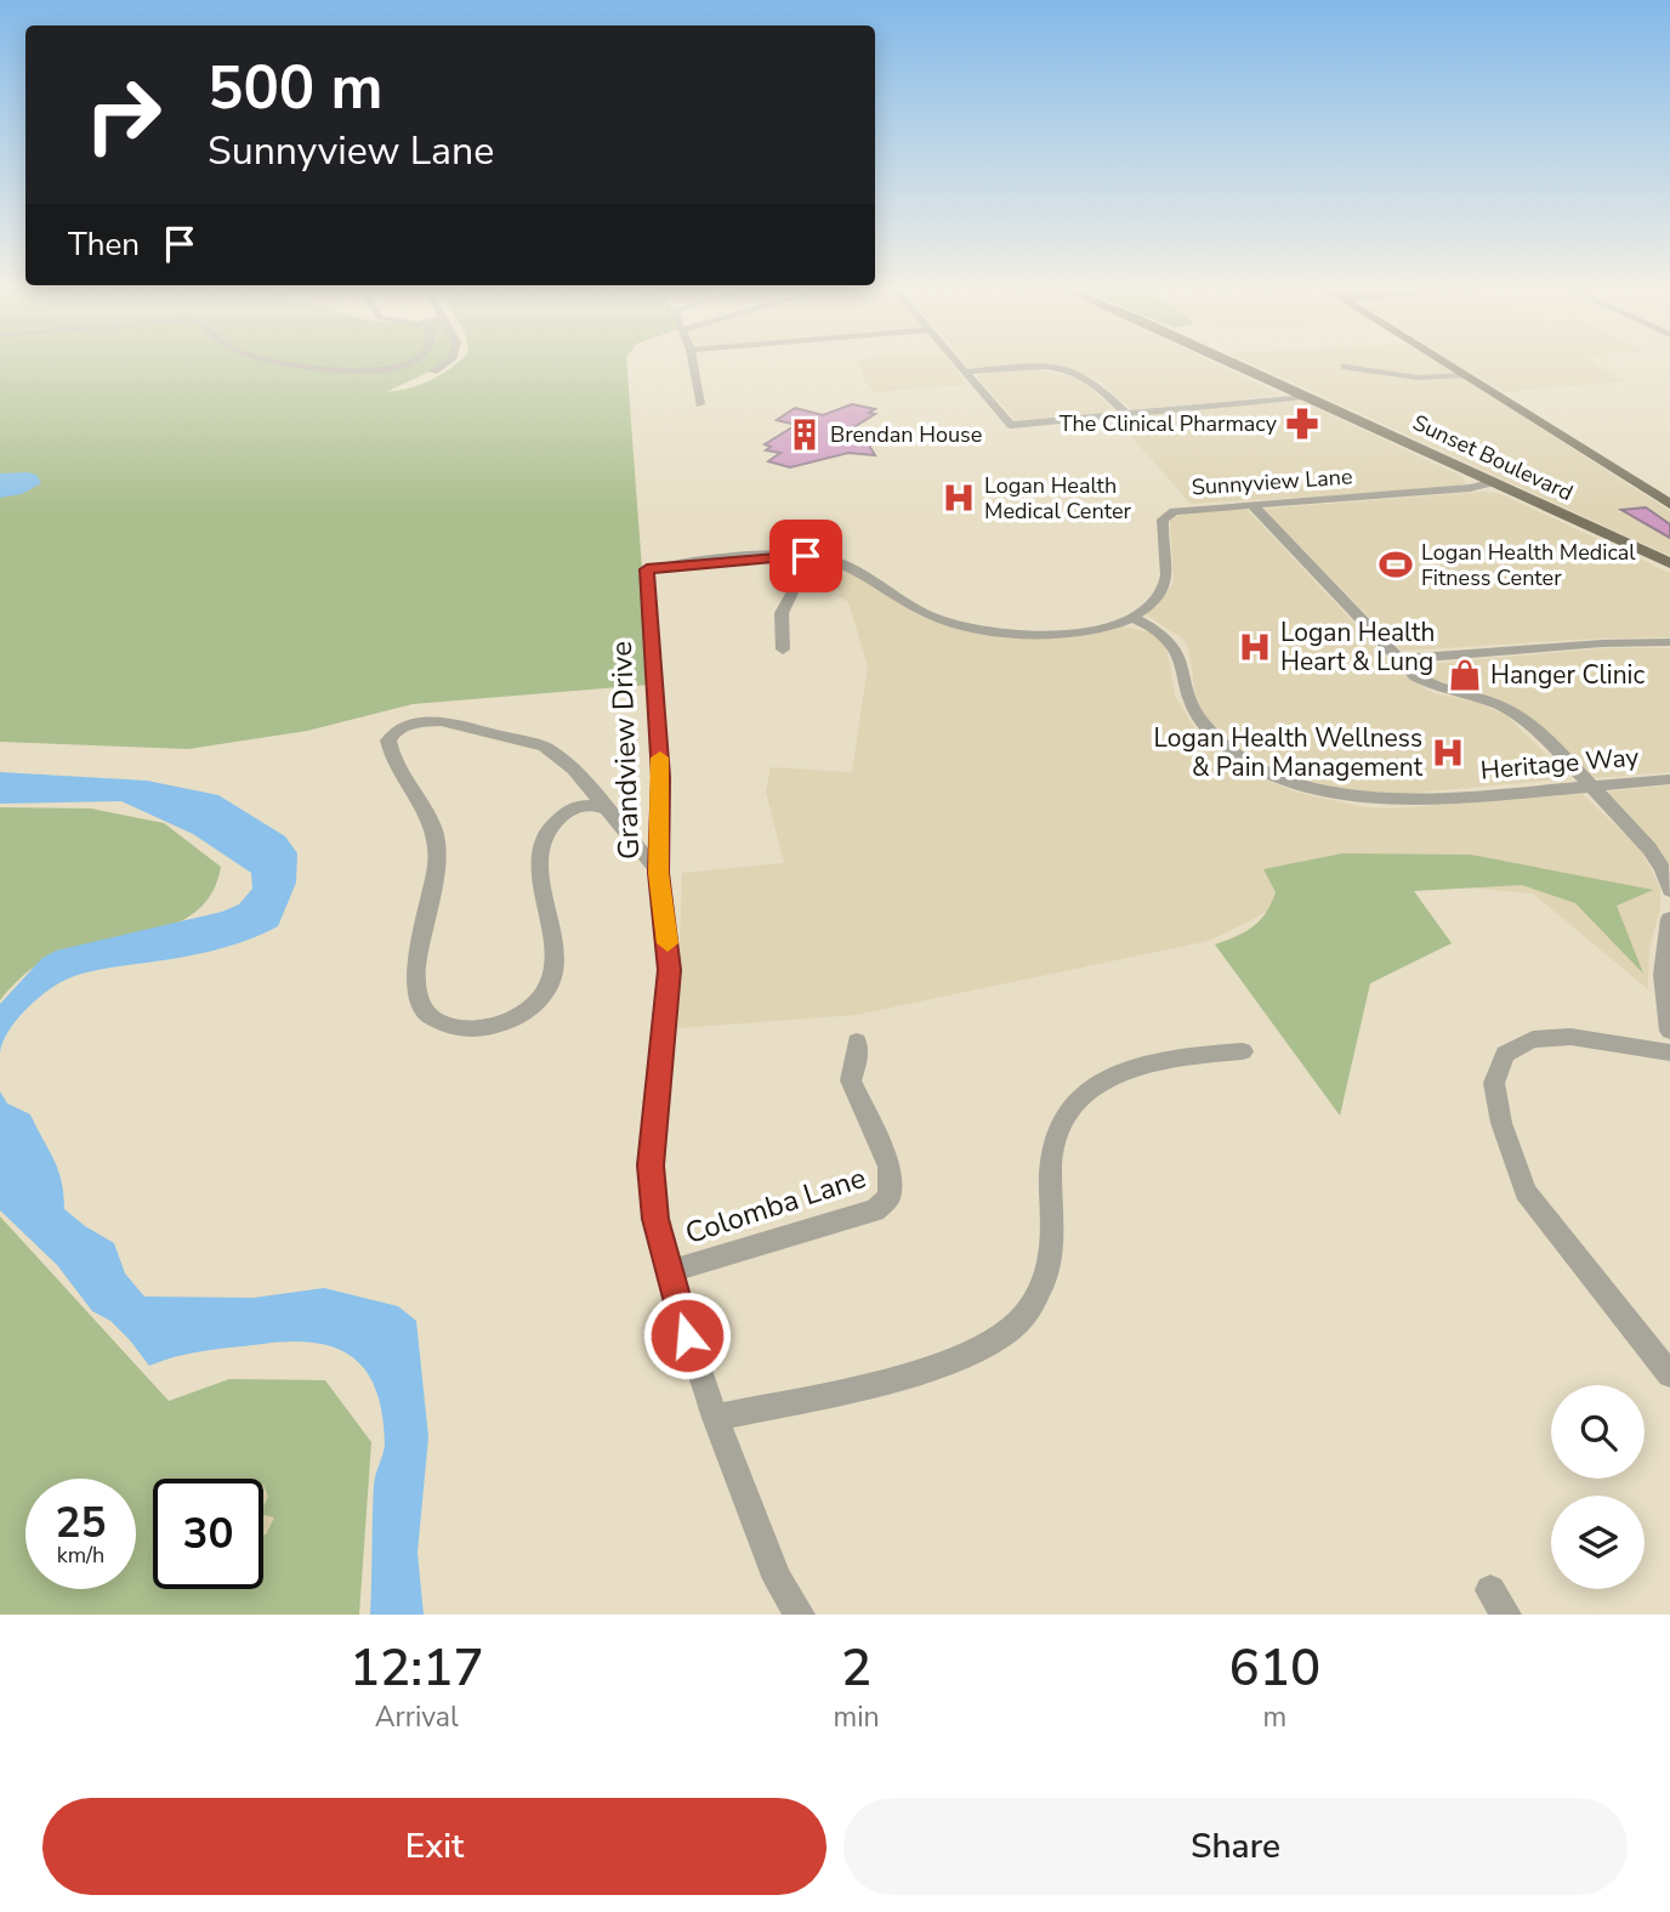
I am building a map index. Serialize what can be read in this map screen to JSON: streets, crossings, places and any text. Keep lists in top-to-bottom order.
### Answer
{
  "streets": {
    "main road": ["Sunset Boulevard"],
    "street": [
      "Sunnyview Lane",
      "Grandview Drive",
      "Heritage Way",
      "Colomba Lane"
    ]
  },
  "crossings": [
    ["Sunset Boulevard", "Sunnyview Lane"],
    ["Sunnyview Lane", "Grandview Drive"],
    ["Sunnyview Lane", "Heritage Way"],
    ["Grandview Drive", "Colomba Lane"]
  ],
  "places": {
    "pharmacy": ["The Clinical Pharmacy"],
    "building": ["Brendan House"],
    "hospital": ["Logan Health Medical Center", "Logan Health Heart & Lung", "Logan Health Wellness & Pain Management"],
    "sports": ["Logan Health Medical Fitness Center"],
    "shop": ["Hanger Clinic"]
  },
  "page": {
    "turn": ["500 m", "Sunnyview Lane"],
    "then": "Then",
    "speed": "25 km/h",
    "limit": "30",
    "eta": [
      "12:17",
      "Arrival",
      "2",
      "min",
      "610",
      "m"
    ],
    "buttons": ["Exit", "Share"]
  }
}
